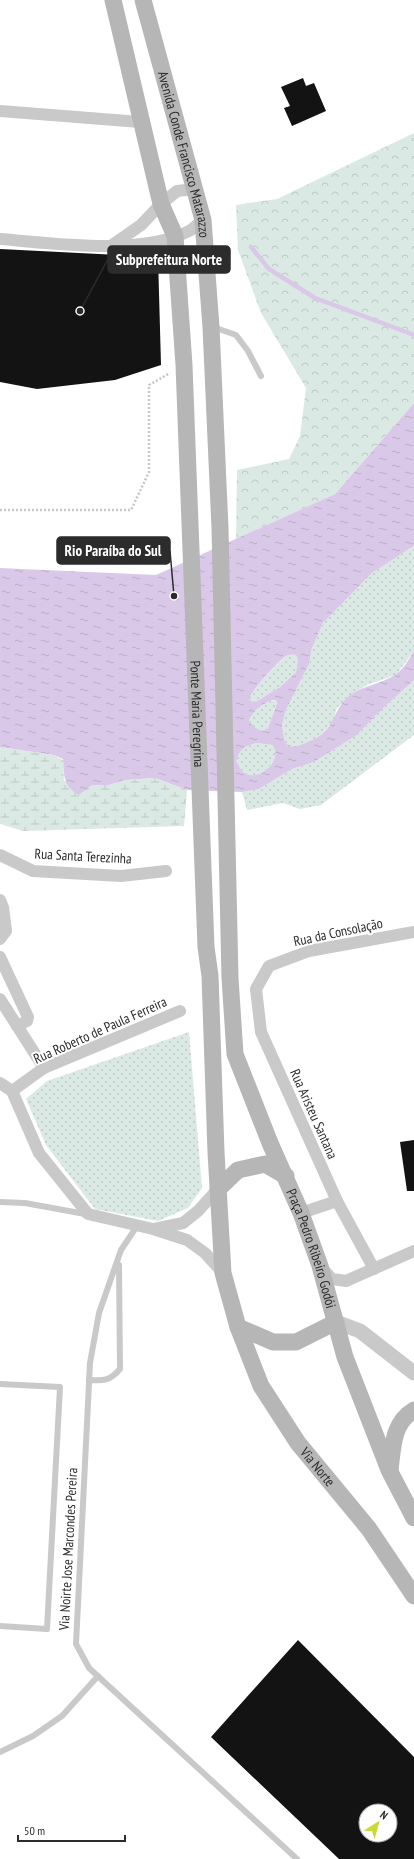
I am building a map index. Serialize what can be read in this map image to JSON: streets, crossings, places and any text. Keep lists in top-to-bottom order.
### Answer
{
  "streets": {
    "main road": [
      "Avenida Conde Francisco Matarazzo",
      "Ponte Maria Peregrina",
      "Praça Pedro Ribeiro Godói",
      "Via Norte"
    ],
    "street": [
      "Rua Santa Terezinha",
      "Rua da Consolação",
      "Rua Roberto de Paula Ferreira",
      "Rua Aristeu Santana"
    ],
    "lane": ["Via Noirte Jose Marcondes Pereira"]
  },
  "crossings": [
    ["Avenida Conde Francisco Matarazzo", "Ponte Maria Peregrina"],
    ["Ponte Maria Peregrina", "Praça Pedro Ribeiro Godói"],
    ["Rua da Consolação", "Rua Aristeu Santana"]
  ],
  "places": ["Subprefeitura Norte", "Rio Paraíba do Sul"],
  "scale_bar": "50 m",
  "north": "top right"
}
